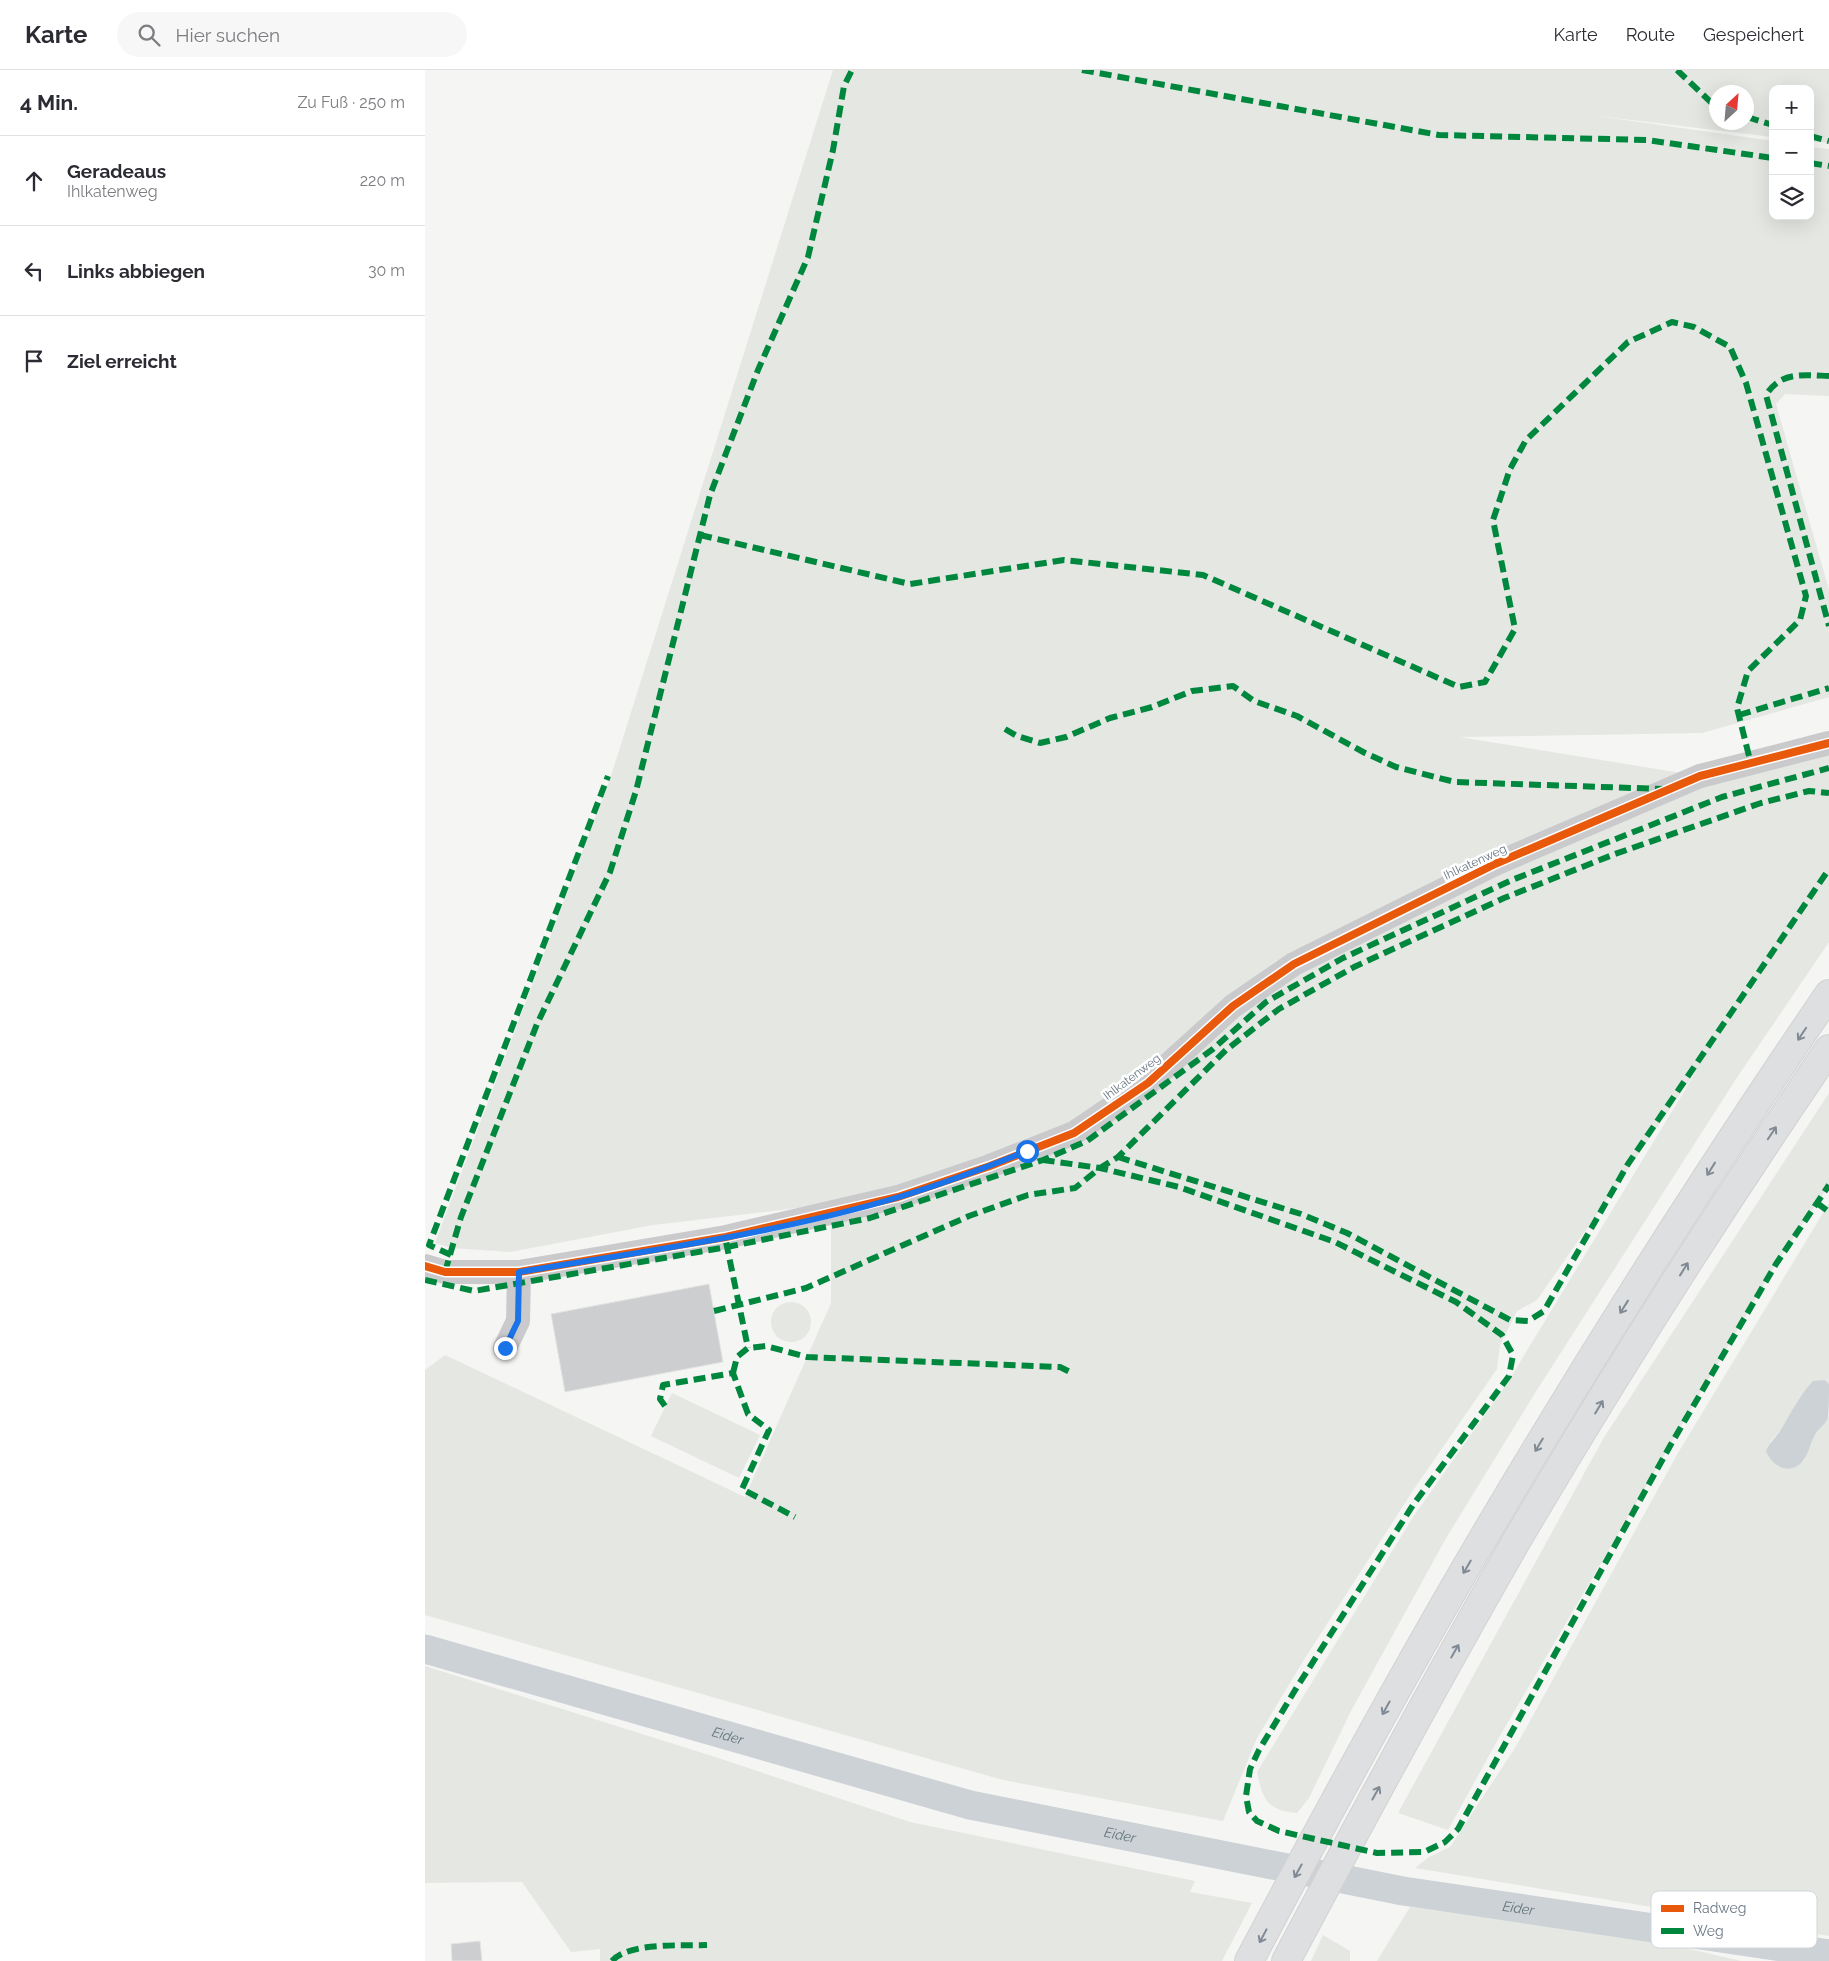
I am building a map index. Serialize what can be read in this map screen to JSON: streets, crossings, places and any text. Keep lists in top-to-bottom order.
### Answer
{
  "streets": {
    "street": ["Ihlkatenweg"]
  },
  "water": ["Eider"],
  "legend": ["Radweg", "Weg"],
  "north": "top right",
  "page": {
    "header": "Karte",
    "search": "Hier suchen",
    "nav": ["Karte", "Route", "Gespeichert"],
    "heading": ["4 Min.", "Zu Fuß · 250 m"],
    "map_buttons": ["+", "−"],
    "list": [
      ["Geradeaus", "Ihlkatenweg", "220 m"],
      ["Links abbiegen", "30 m"],
      "Ziel erreicht"
    ]
  }
}
